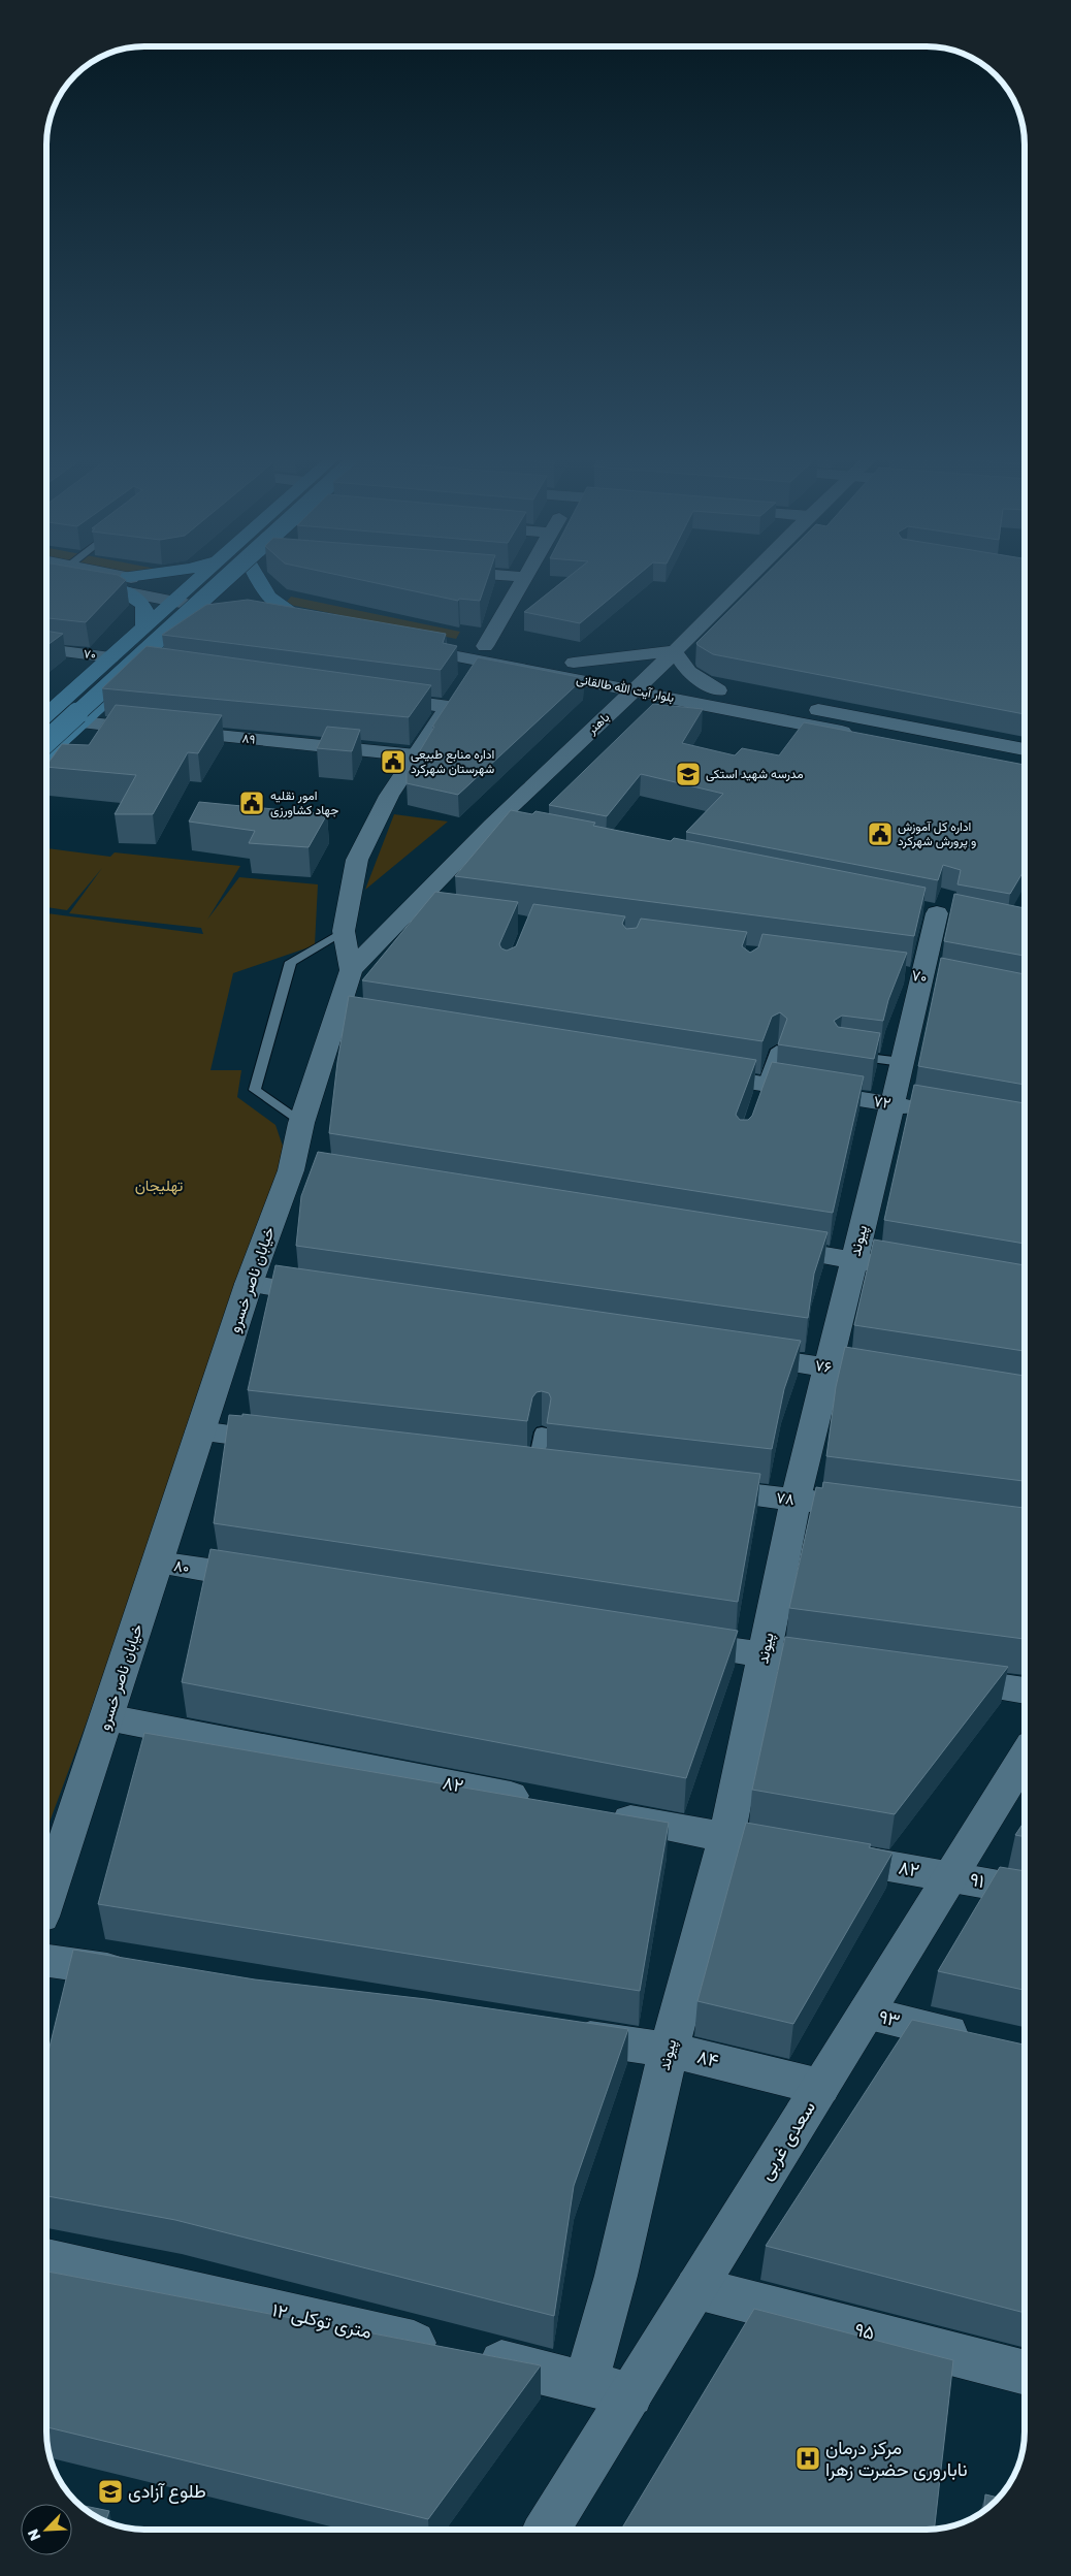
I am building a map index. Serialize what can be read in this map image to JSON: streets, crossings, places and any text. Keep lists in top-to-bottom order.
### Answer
{
  "streets": {
    "main road": [
      "۷۰",
      "بلوار آیت الله طالقانی",
      "باهنر",
      "۸۹",
      "۷۲",
      "پیوند",
      "خیابان ناصر خسرو",
      "۷۶",
      "۷۸",
      "۸۰",
      "۸۲",
      "۹۱",
      "۹۳",
      "۸۴",
      "سعدی غربی",
      "۱۲ متری توکلی",
      "۹۵"
    ]
  },
  "crossings": [
    ["بلوار آیت الله طالقانی", "باهنر"],
    ["بلوار آیت الله طالقانی", "خیابان ناصر خسرو"],
    ["باهنر", "خیابان ناصر خسرو"],
    ["۸۹", "خیابان ناصر خسرو"],
    ["۷۲", "پیوند"],
    ["پیوند", "۷۶"],
    ["پیوند", "۷۸"],
    ["پیوند", "۸۴"],
    ["پیوند", "۱۲ متری توکلی"],
    ["خیابان ناصر خسرو", "۸۰"],
    ["خیابان ناصر خسرو", "۸۲"],
    ["۸۲", "۹۱"],
    ["۸۲", "سعدی غربی"],
    ["۹۱", "سعدی غربی"],
    ["۹۳", "سعدی غربی"],
    ["۸۴", "سعدی غربی"],
    ["سعدی غربی", "۱۲ متری توکلی"],
    ["سعدی غربی", "۹۵"]
  ],
  "parks": ["تهلیجان"],
  "places": {
    "public building": ["اداره منابع طبیعی شهرستان شهرکرد", "امور نقلیه جهاد کشاورزی", "اداره کل آموزش و پرورش شهرکرد"],
    "school or university": ["مدرسه شهید استکی", "طلوع آزادی"],
    "hospital": ["مرکز درمان ناباروری حضرت زهرا"]
  },
  "north": "bottom left"
}
